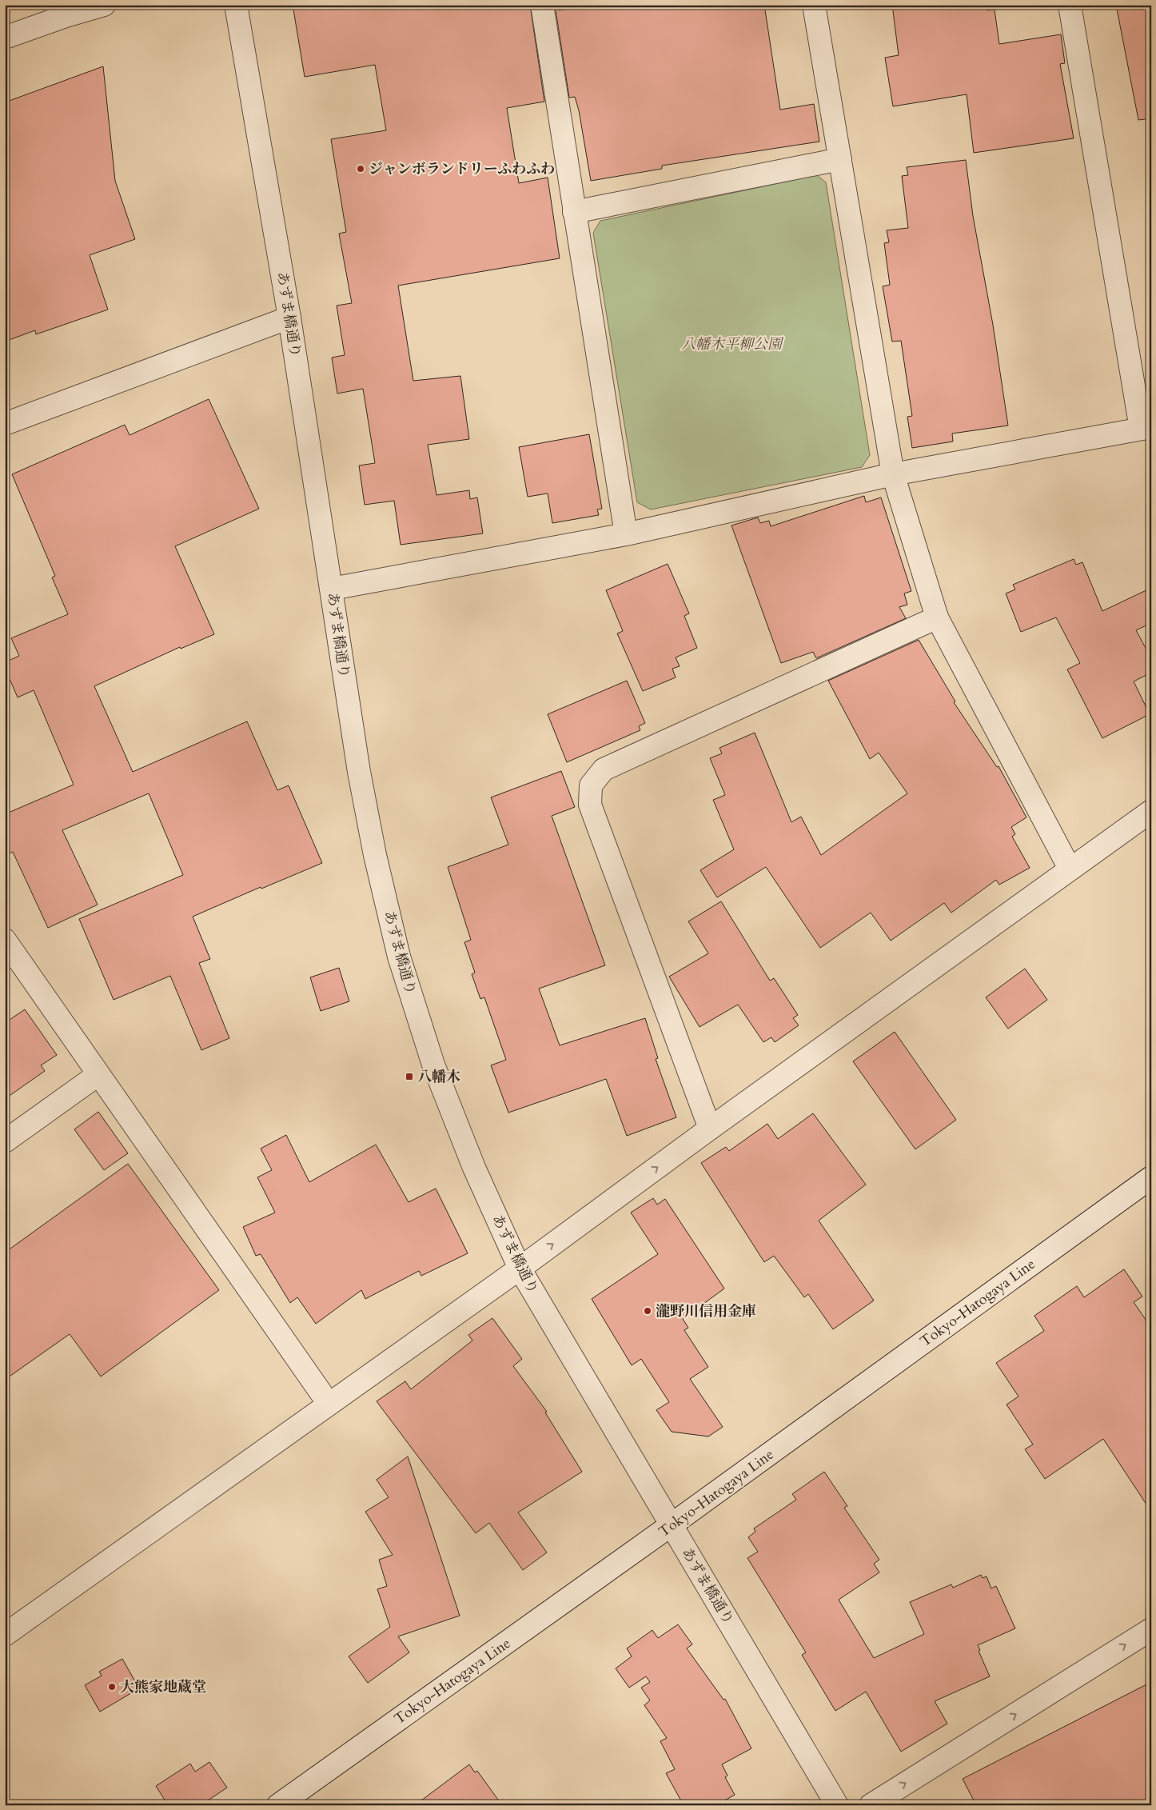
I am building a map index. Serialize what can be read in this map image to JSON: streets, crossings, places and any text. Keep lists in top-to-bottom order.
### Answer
{
  "streets": {
    "street": ["あずま橋通り", "Tokyo-Hatogaya Line"]
  },
  "crossings": [
    ["あずま橋通り", "Tokyo-Hatogaya Line"]
  ],
  "parks": ["八幡木平柳公園"],
  "places": {
    "other": ["ジャンボランドリーふわふわ", "瀧野川信用金庫", "大熊家地蔵堂"],
    "transit": ["八幡木"]
  }
}
